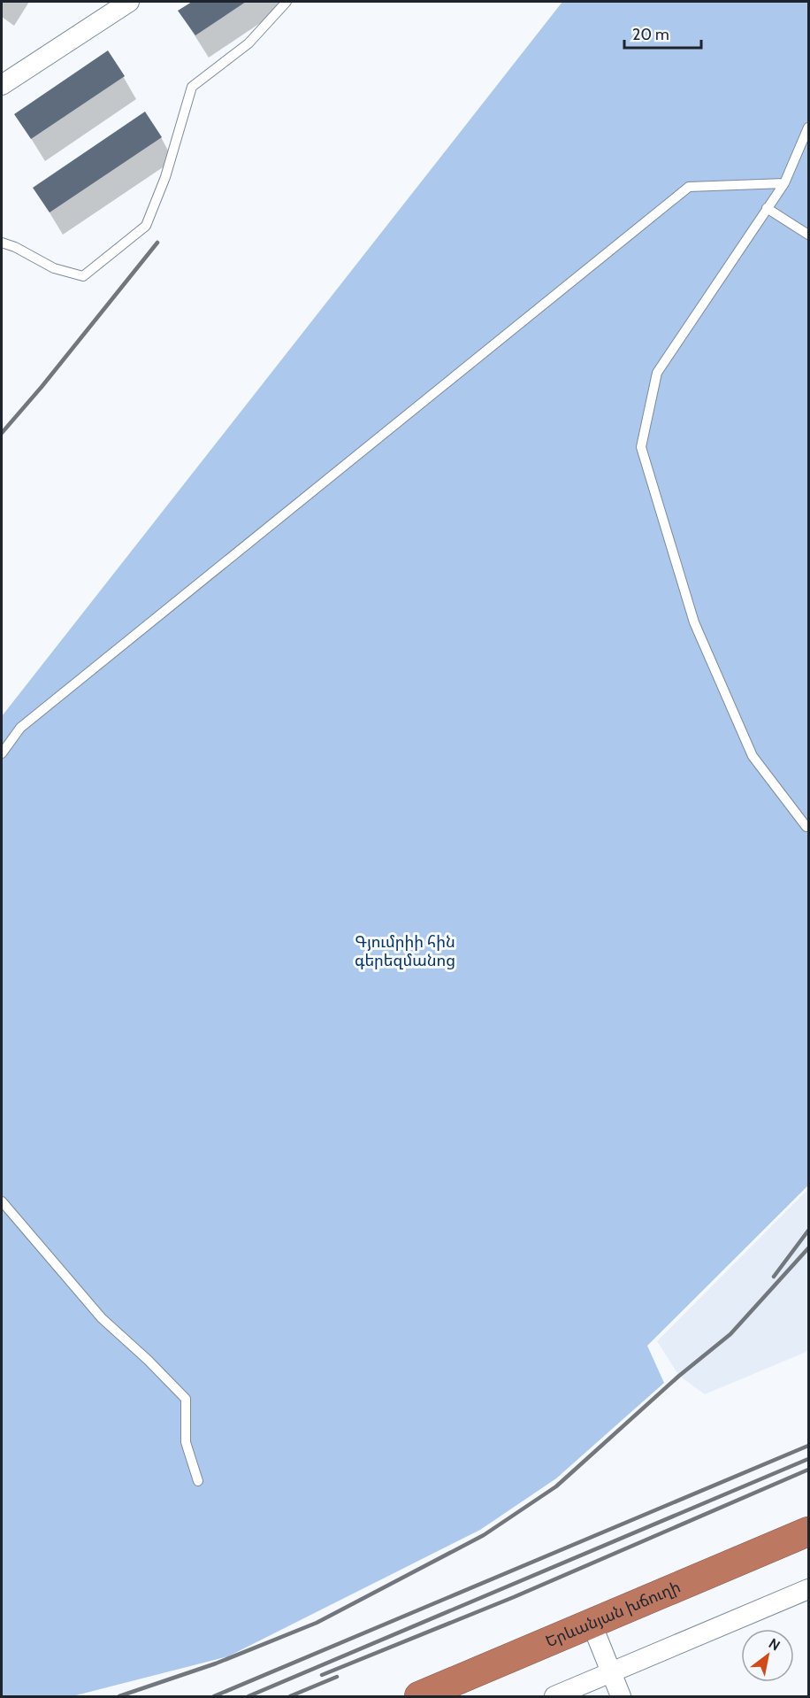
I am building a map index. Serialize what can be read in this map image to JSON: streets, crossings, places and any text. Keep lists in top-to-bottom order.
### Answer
{
  "streets": {
    "highway": ["Երևանյան խճուղի"]
  },
  "parks": ["Գյումրիի հին գերեզմանոց"],
  "scale_bar": "20 m",
  "north": "top right"
}
